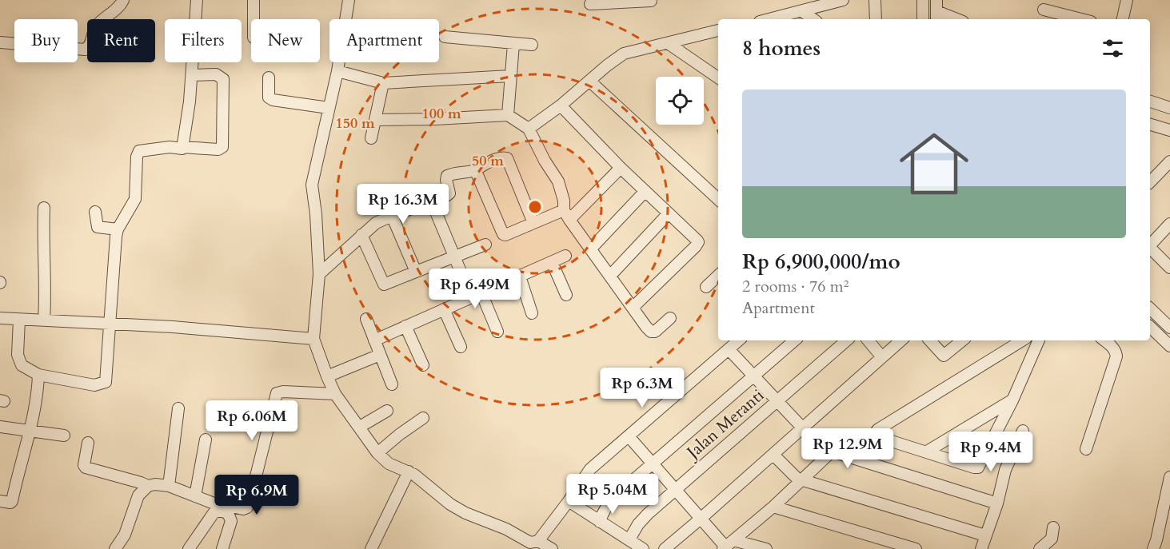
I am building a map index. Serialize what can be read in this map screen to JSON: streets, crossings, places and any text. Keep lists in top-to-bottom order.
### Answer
{
  "streets": {
    "street": ["Jalan Meranti"]
  },
  "page": {
    "chip": [
      "Buy",
      "Rent",
      "Filters",
      "New",
      "Apartment"
    ],
    "heading": "8 homes",
    "list": [
      {
        "name": "Rp 6,900,000/mo",
        "note": "2 rooms · 76 m² · Apartment"
      }
    ],
    "price": [
      "Rp 16.3M",
      "Rp 6.49M",
      "Rp 6.3M",
      "Rp 6.06M",
      "Rp 12.9M",
      "Rp 9.4M",
      "Rp 5.04M",
      "Rp 6.9M"
    ]
  },
  "rings": ["100 m", "150 m", "50 m"]
}
